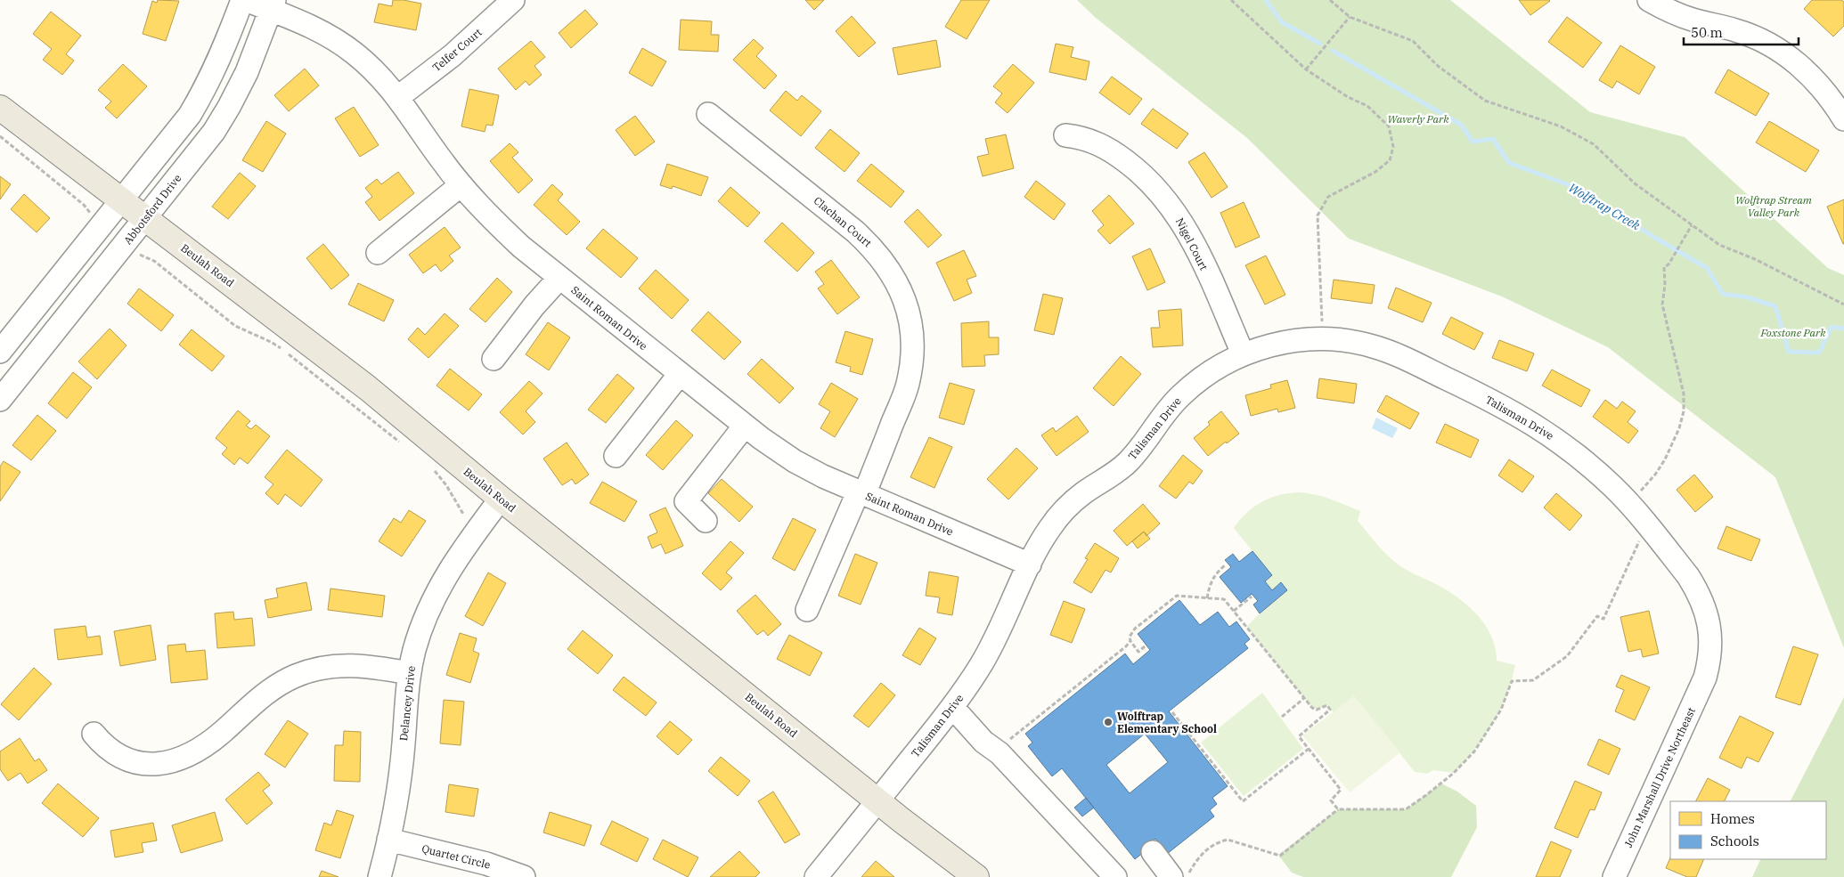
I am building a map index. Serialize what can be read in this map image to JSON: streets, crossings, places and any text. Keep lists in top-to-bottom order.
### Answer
{
  "streets": {
    "main road": ["Beulah Road"],
    "street": [
      "Telfer Court",
      "Abbotsford Drive",
      "Clachan Court",
      "Nigel Court",
      "Saint Roman Drive",
      "Talisman Drive",
      "Delancey Drive",
      "John Marshall Drive Northeast",
      "Quartet Circle"
    ]
  },
  "crossings": [
    ["Telfer Court", "Saint Roman Drive"],
    ["Abbotsford Drive", "Beulah Road"],
    ["Abbotsford Drive", "Saint Roman Drive"],
    ["Clachan Court", "Saint Roman Drive"],
    ["Nigel Court", "Talisman Drive"],
    ["Beulah Road", "Talisman Drive"],
    ["Beulah Road", "Delancey Drive"],
    ["Saint Roman Drive", "Talisman Drive"],
    ["Talisman Drive", "John Marshall Drive Northeast"],
    ["Delancey Drive", "Quartet Circle"]
  ],
  "water": ["Wolftrap Creek"],
  "parks": ["Waverly Park", "Wolftrap Stream Valley Park", "Foxstone Park"],
  "places": ["Wolftrap Elementary School"],
  "legend": ["Homes", "Schools"],
  "scale_bar": "50 m"
}
